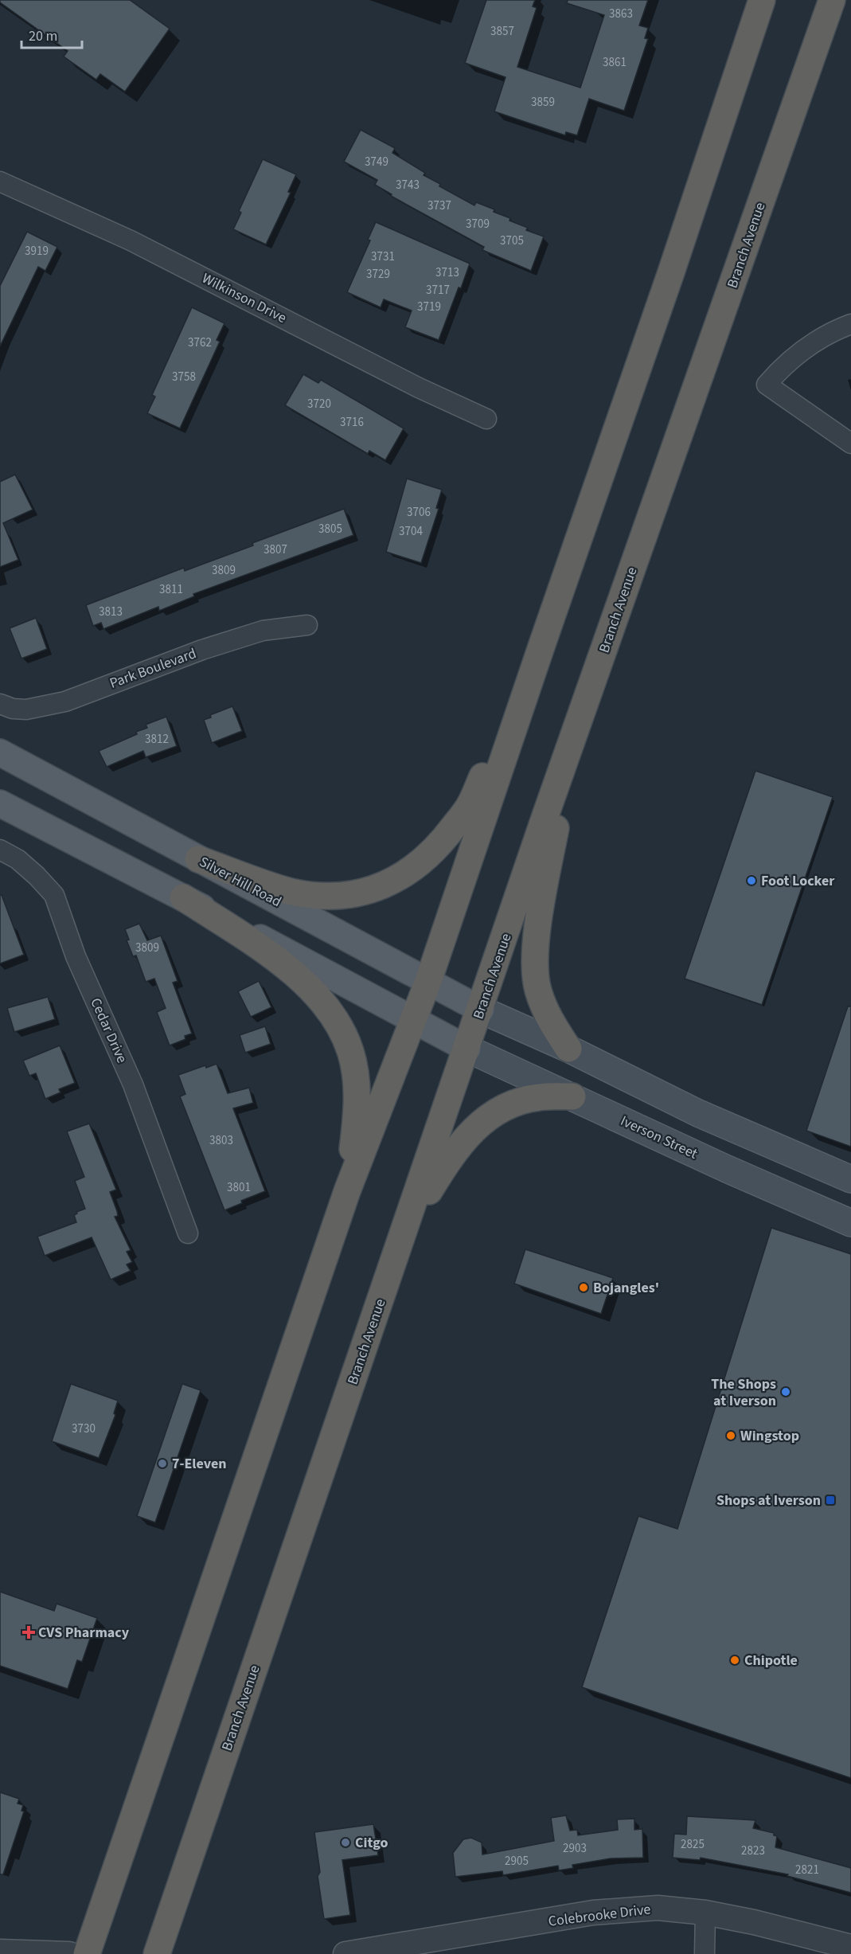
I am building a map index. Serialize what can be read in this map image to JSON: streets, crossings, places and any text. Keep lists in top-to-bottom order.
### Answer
{
  "streets": {
    "highway": ["Branch Avenue"],
    "main road": ["Silver Hill Road", "Iverson Street"],
    "street": [
      "Wilkinson Drive",
      "Park Boulevard",
      "Cedar Drive",
      "Colebrooke Drive"
    ]
  },
  "crossings": [
    ["Branch Avenue", "Silver Hill Road"],
    ["Branch Avenue", "Iverson Street"]
  ],
  "places": {
    "other": [
      "Foot Locker",
      "Bojangles'",
      "The Shops at Iverson",
      "Wingstop",
      "7-Eleven",
      "Chipotle",
      "Citgo"
    ],
    "transit": ["Shops at Iverson"],
    "health": ["CVS Pharmacy"]
  },
  "house_numbers": [
    "3863",
    "3857",
    "3861",
    "3859",
    "3749",
    "3743",
    "3737",
    "3709",
    "3705",
    "3919",
    "3731",
    "3713",
    "3729",
    "3717",
    "3719",
    "3762",
    "3758",
    "3720",
    "3716",
    "3706",
    "3805",
    "3704",
    "3807",
    "3809",
    "3811",
    "3813",
    "3812",
    "3809",
    "3803",
    "3801",
    "3730",
    "2825",
    "2903",
    "2823",
    "2905",
    "2821"
  ],
  "scale_bar": "20 m"
}
